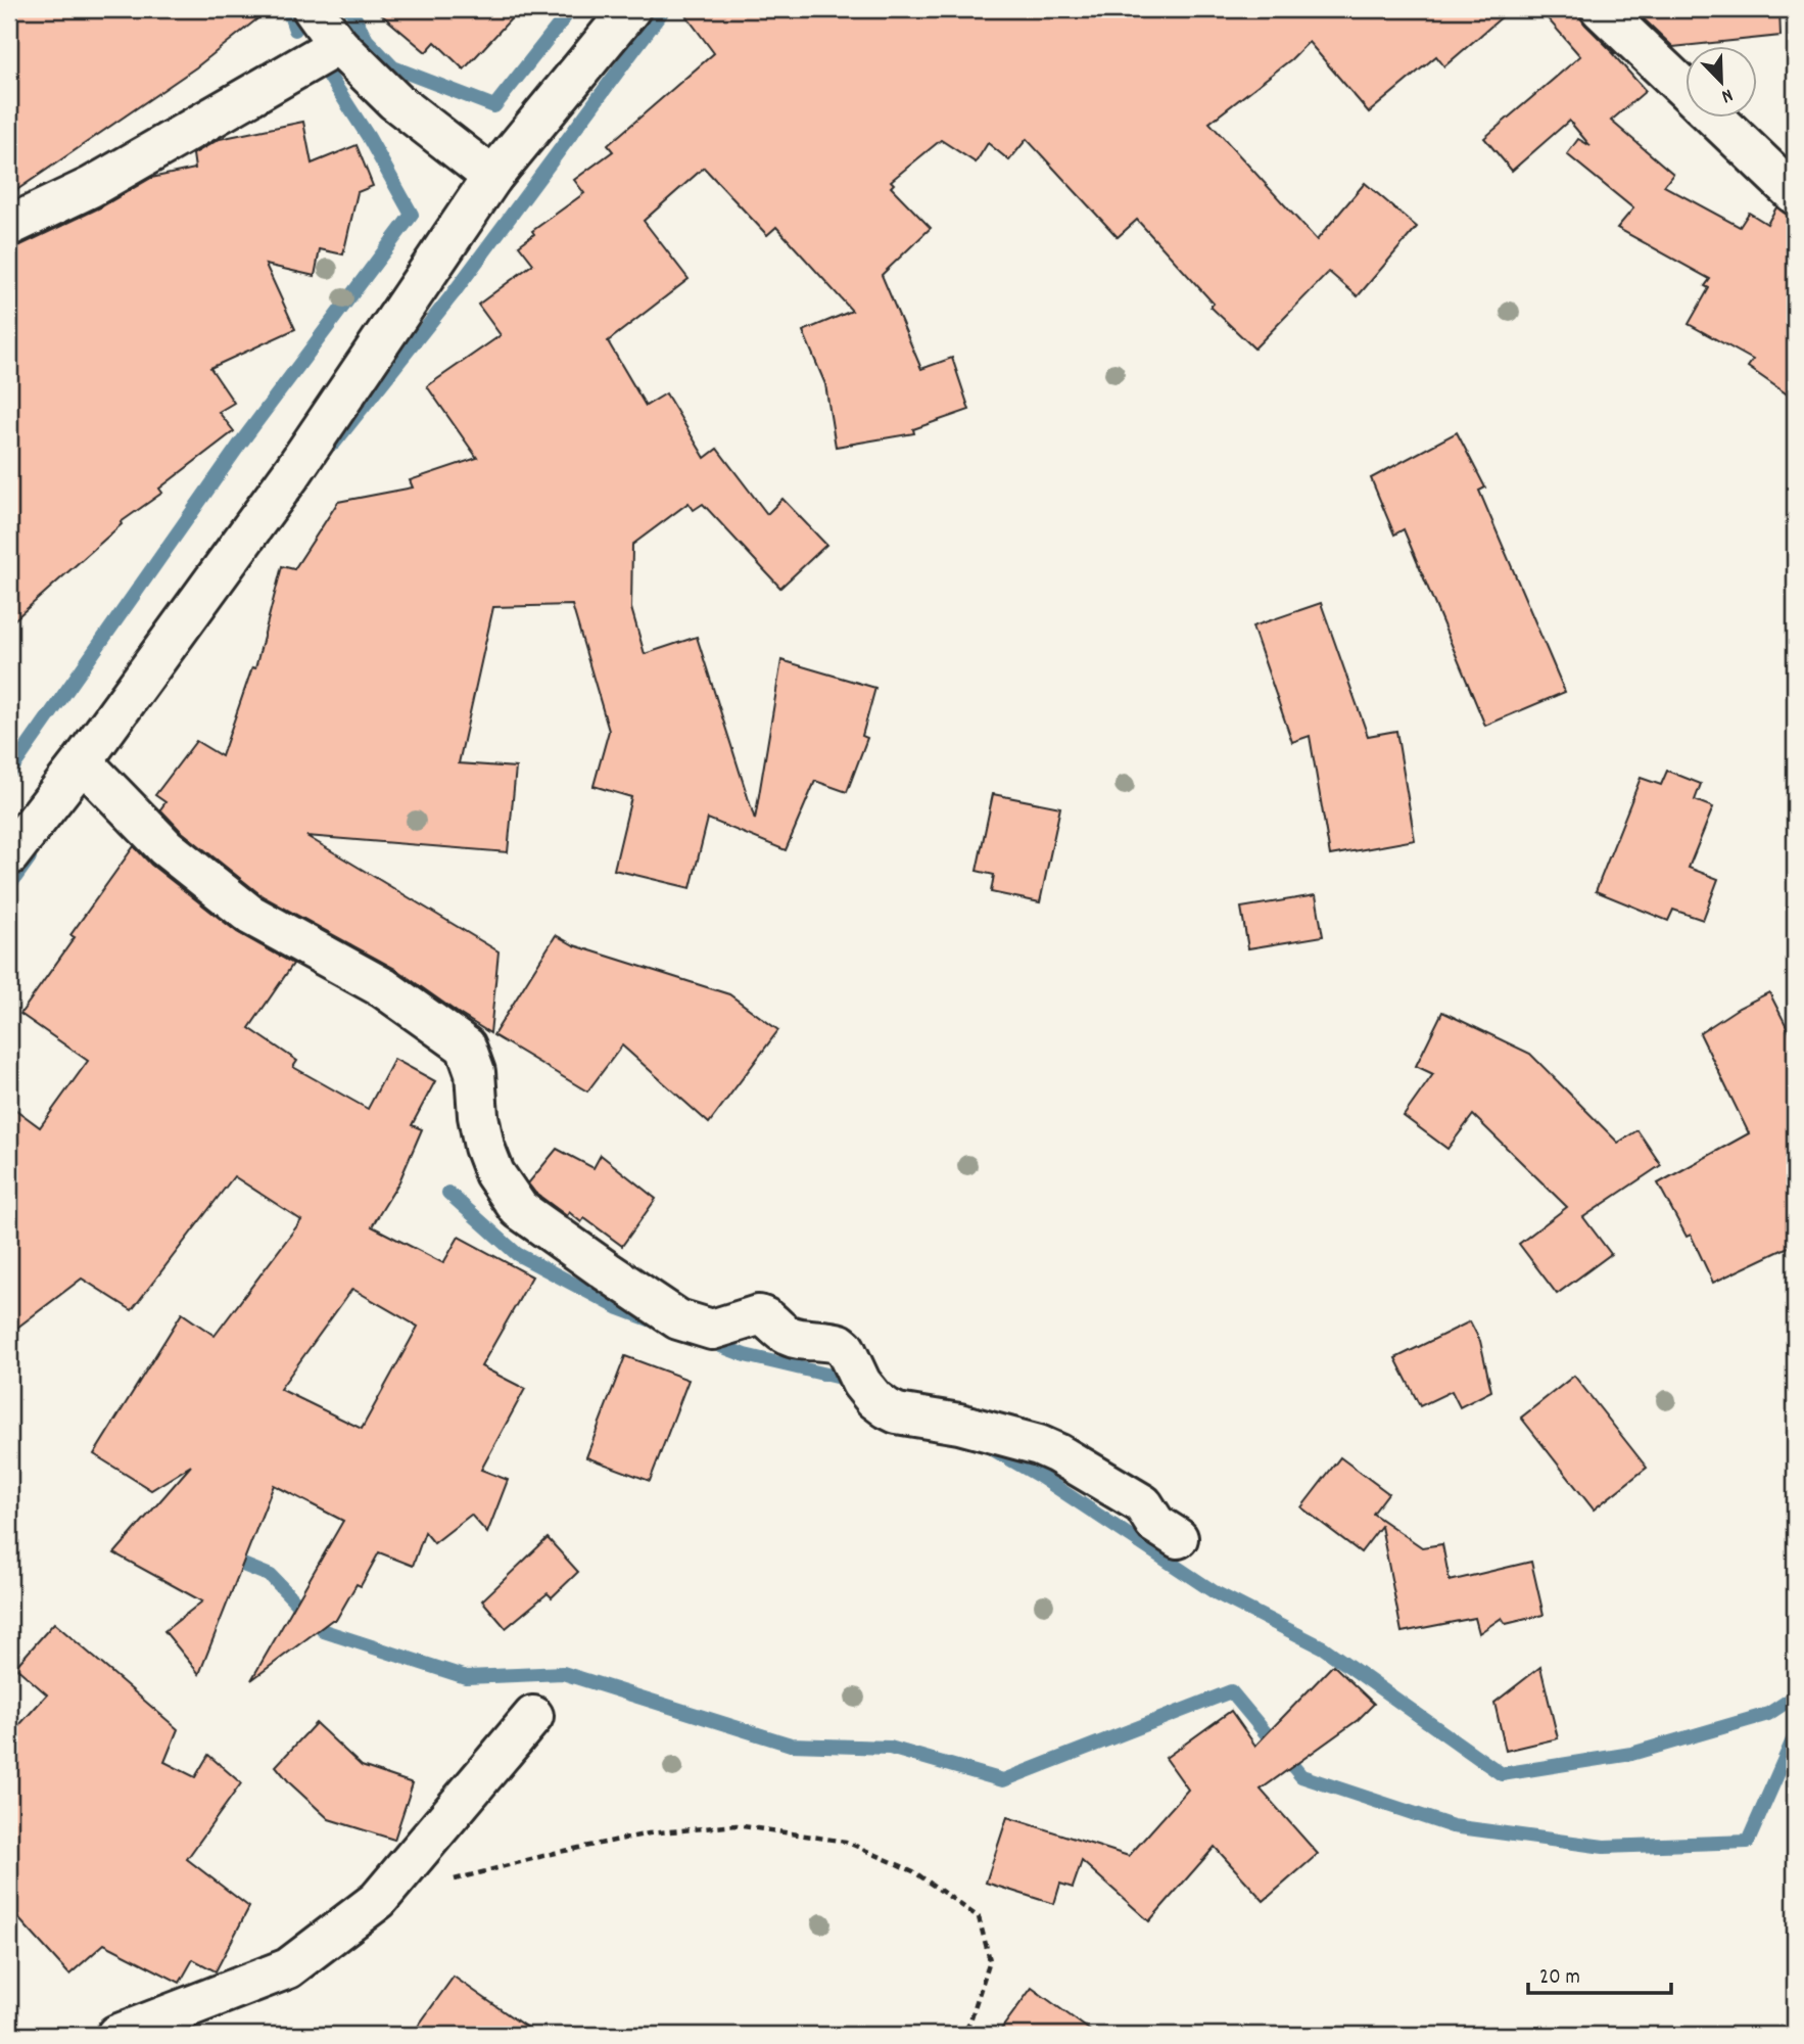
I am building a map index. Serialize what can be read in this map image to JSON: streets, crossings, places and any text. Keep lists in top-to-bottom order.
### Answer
{
  "scale_bar": "20 m",
  "north": "bottom right"
}
